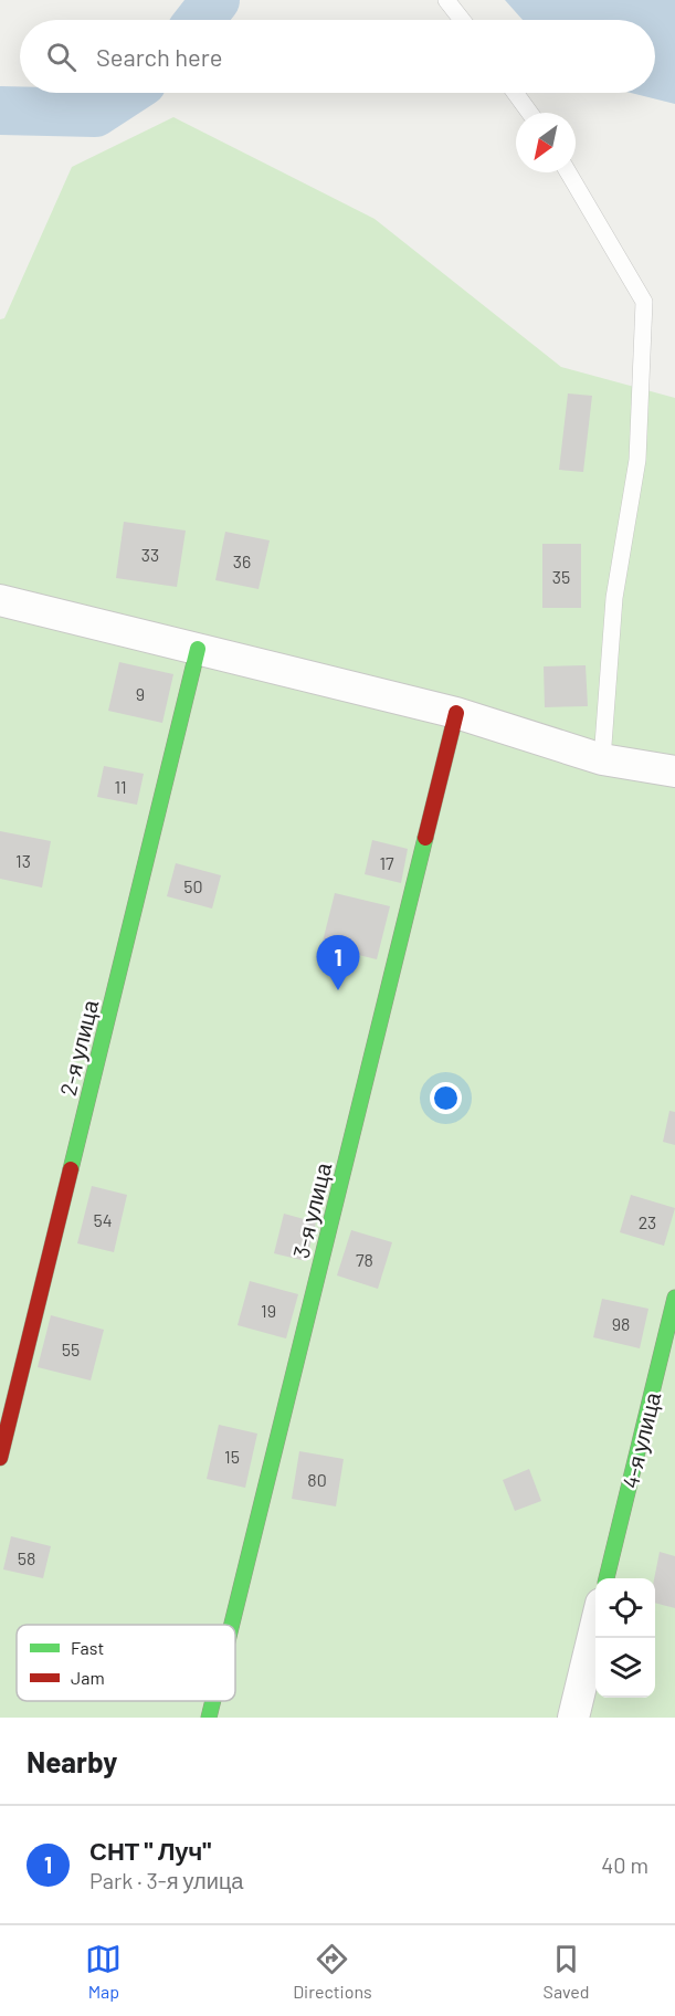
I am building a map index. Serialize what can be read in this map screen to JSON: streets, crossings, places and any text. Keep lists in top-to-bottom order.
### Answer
{
  "streets": {
    "street": ["2-я улица", "3-я улица", "4-я улица"]
  },
  "house_numbers": [
    "33",
    "36",
    "35",
    "9",
    "11",
    "13",
    "17",
    "50",
    "54",
    "23",
    "78",
    "19",
    "98",
    "55",
    "15",
    "80",
    "58"
  ],
  "legend": ["Fast", "Jam"],
  "north": "bottom left",
  "page": {
    "search": "Search here",
    "pins": "1",
    "heading": "Nearby",
    "list": [
      {
        "mark": "1",
        "name": "СНТ \" Луч\"",
        "note": "Park · 3-я улица",
        "value": "40 m"
      }
    ],
    "nav": ["Map", "Directions", "Saved"]
  }
}
